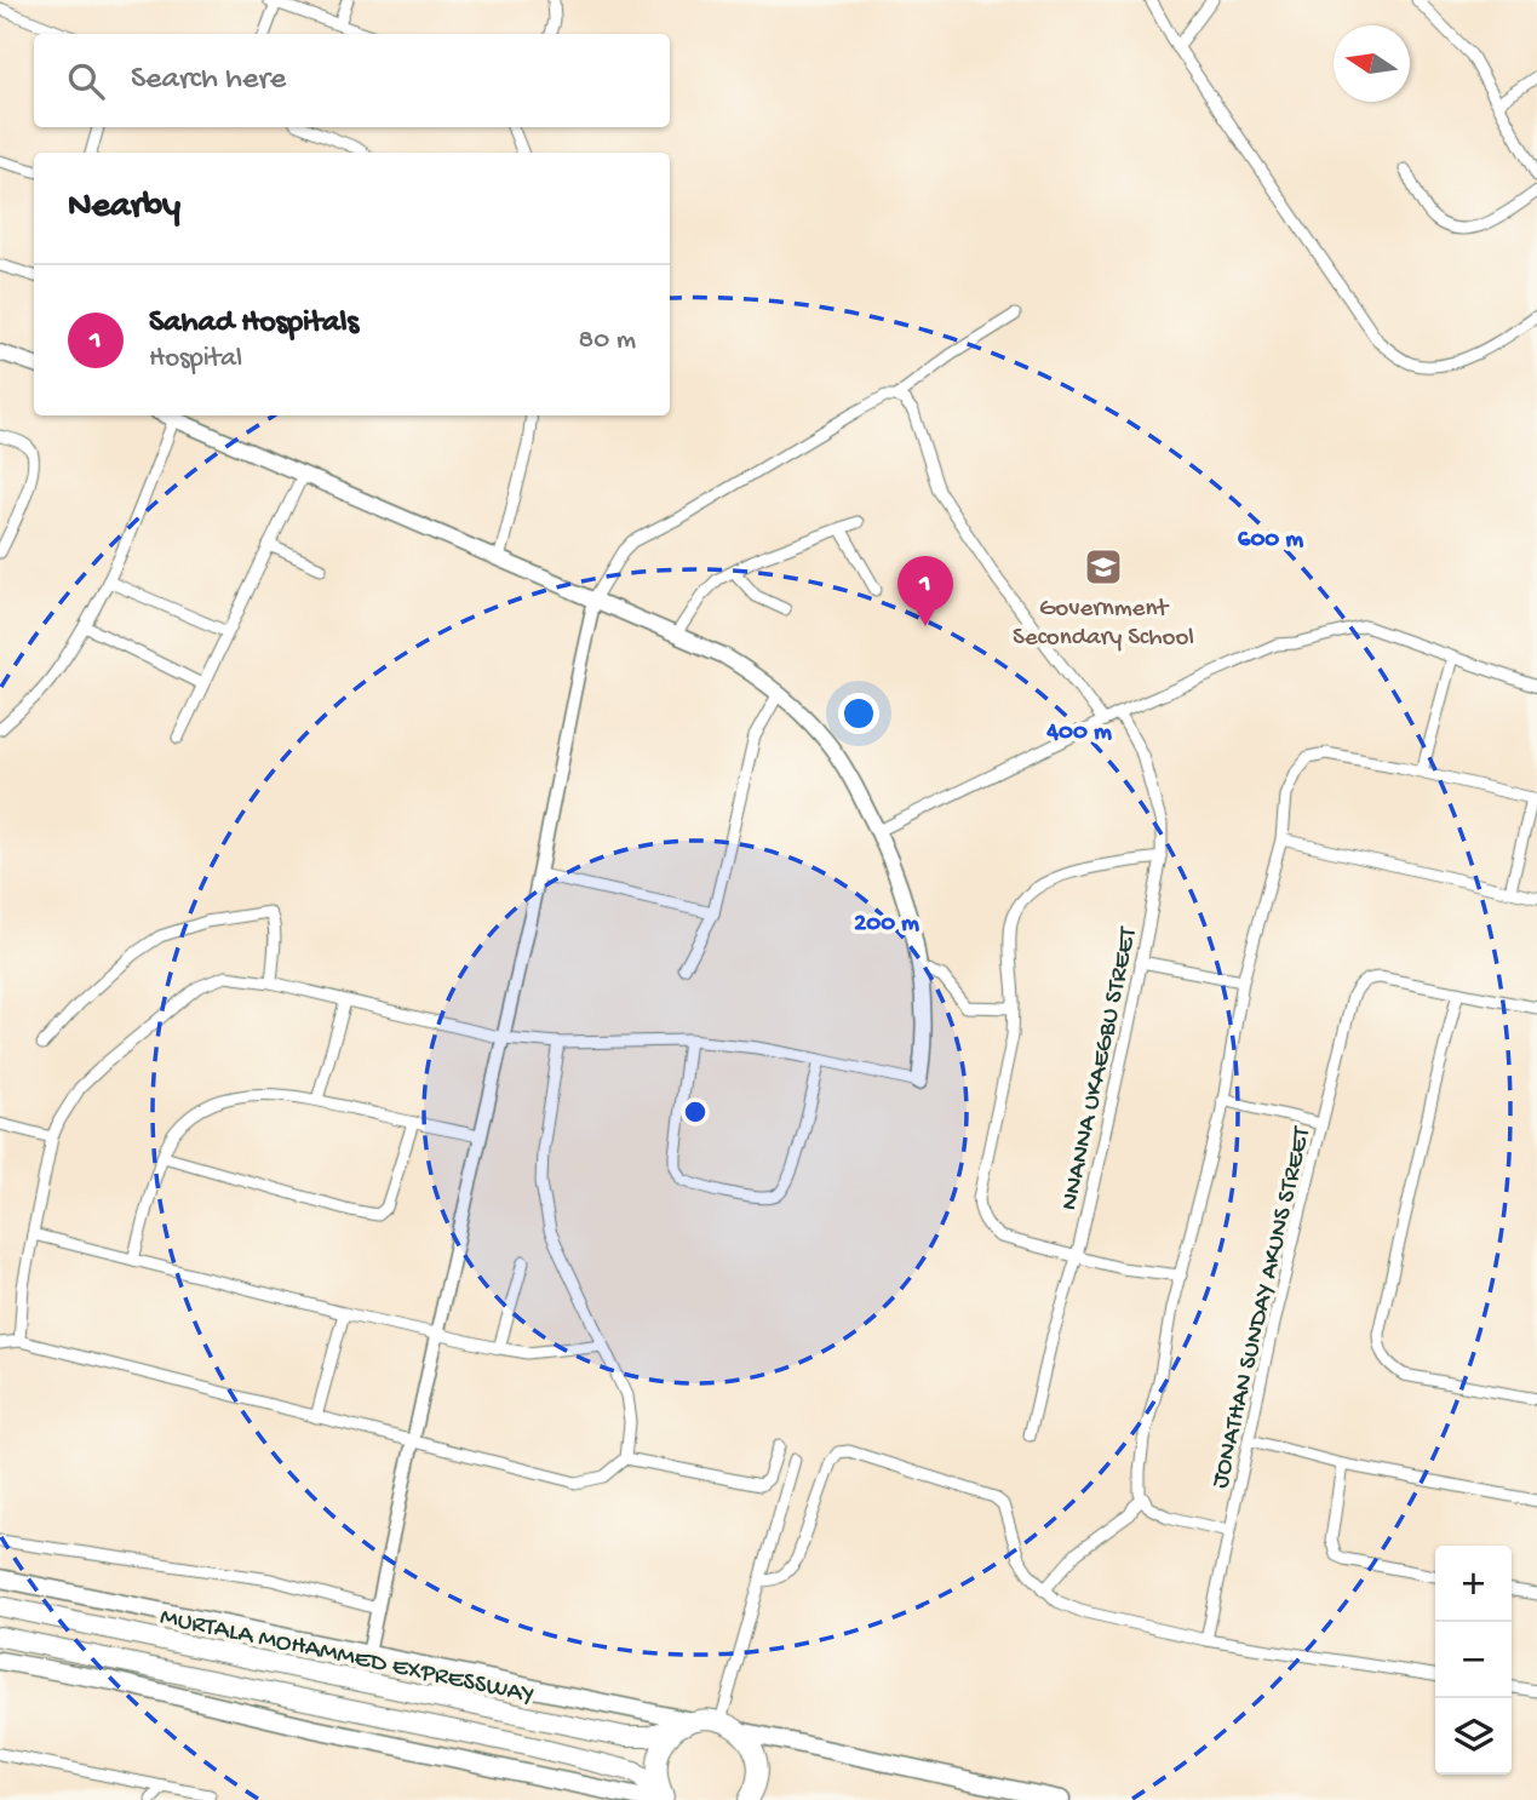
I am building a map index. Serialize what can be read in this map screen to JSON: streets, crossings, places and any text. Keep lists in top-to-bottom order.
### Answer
{
  "streets": {
    "highway": ["MURTALA MOHAMMED EXPRESSWAY"],
    "street": ["NNANNA UKAEGBU STREET", "JONATHAN SUNDAY AKUNS STREET"]
  },
  "places": {
    "school or university": ["Government Secondary School"]
  },
  "north": "left",
  "page": {
    "search": "Search here",
    "heading": "Nearby",
    "list": [
      {
        "mark": "1",
        "name": "Sahad Hospitals",
        "note": "Hospital",
        "value": "80 m"
      }
    ],
    "pins": "1",
    "map_buttons": ["+", "−"]
  },
  "rings": ["600 m", "400 m", "200 m"]
}
